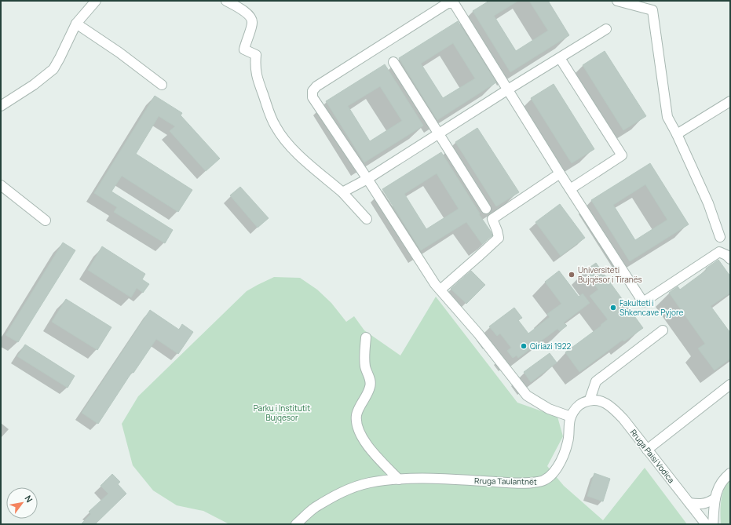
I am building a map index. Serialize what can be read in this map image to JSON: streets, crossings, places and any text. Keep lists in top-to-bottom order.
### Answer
{
  "streets": {
    "street": ["Rruga Paisi Vodica", "Rruga Taulantnët"]
  },
  "parks": ["Parku i Institutit Bujqësor"],
  "places": ["Universiteti Bujqësor i Tiranës", "Fakulteti i Shkencave Pyjore", "Qiriazi 1922"],
  "north": "top right"
}
